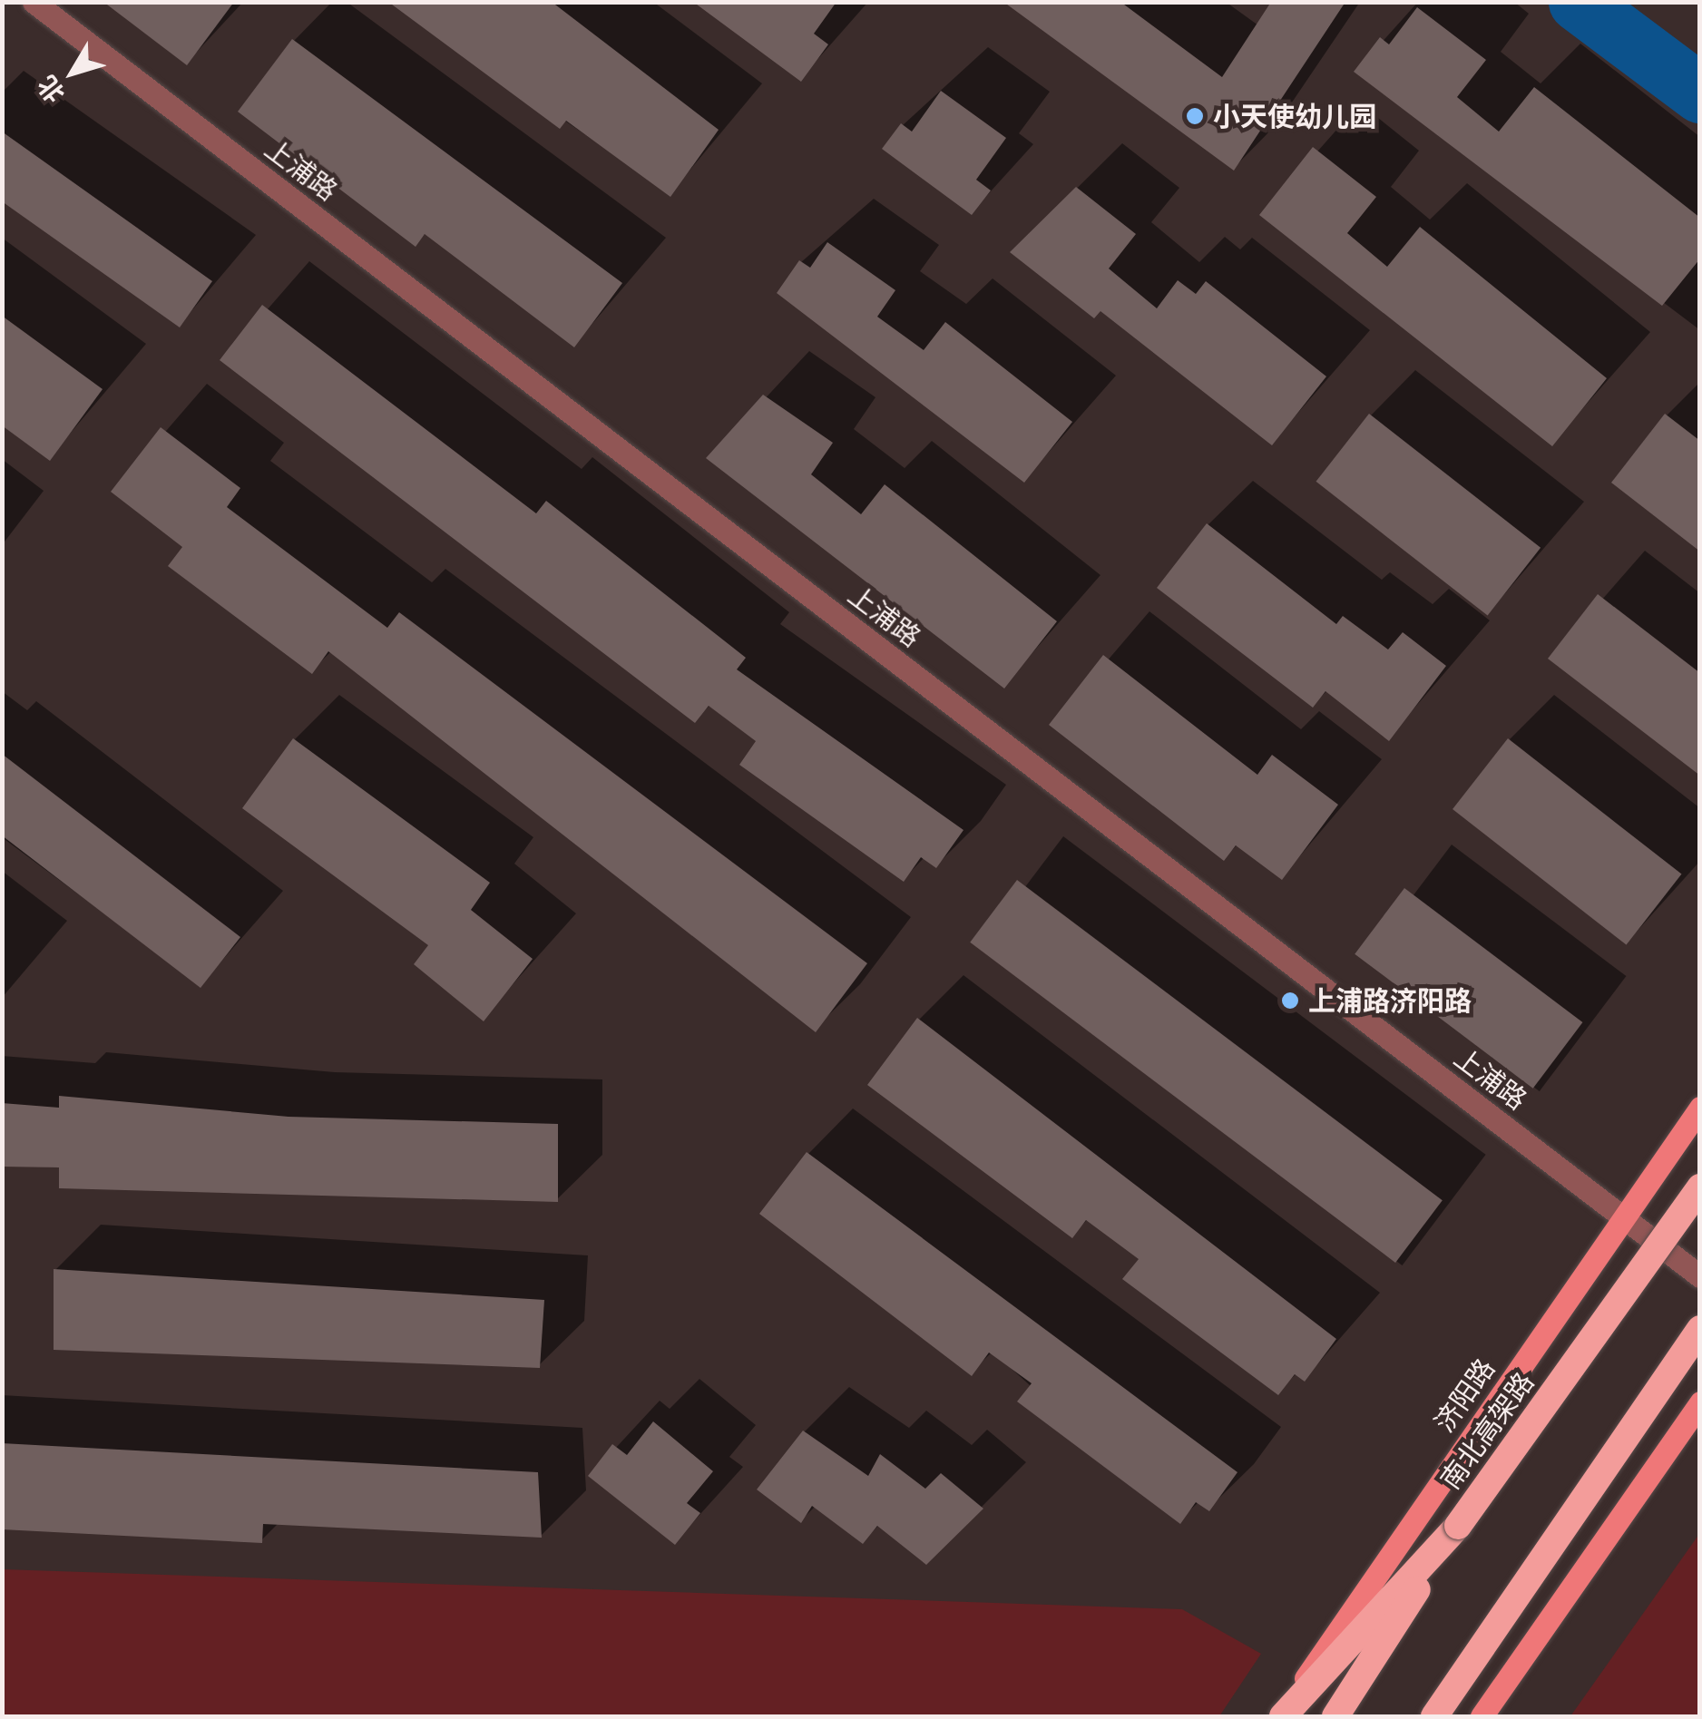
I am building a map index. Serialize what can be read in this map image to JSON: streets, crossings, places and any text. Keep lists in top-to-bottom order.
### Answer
{
  "streets": {
    "highway": ["南北高架路"],
    "main road": ["济阳路"],
    "street": ["上浦路"]
  },
  "crossings": [
    ["上浦路", "济阳路"]
  ],
  "places": ["小天使幼儿园", "上浦路济阳路"],
  "north": "bottom left"
}
